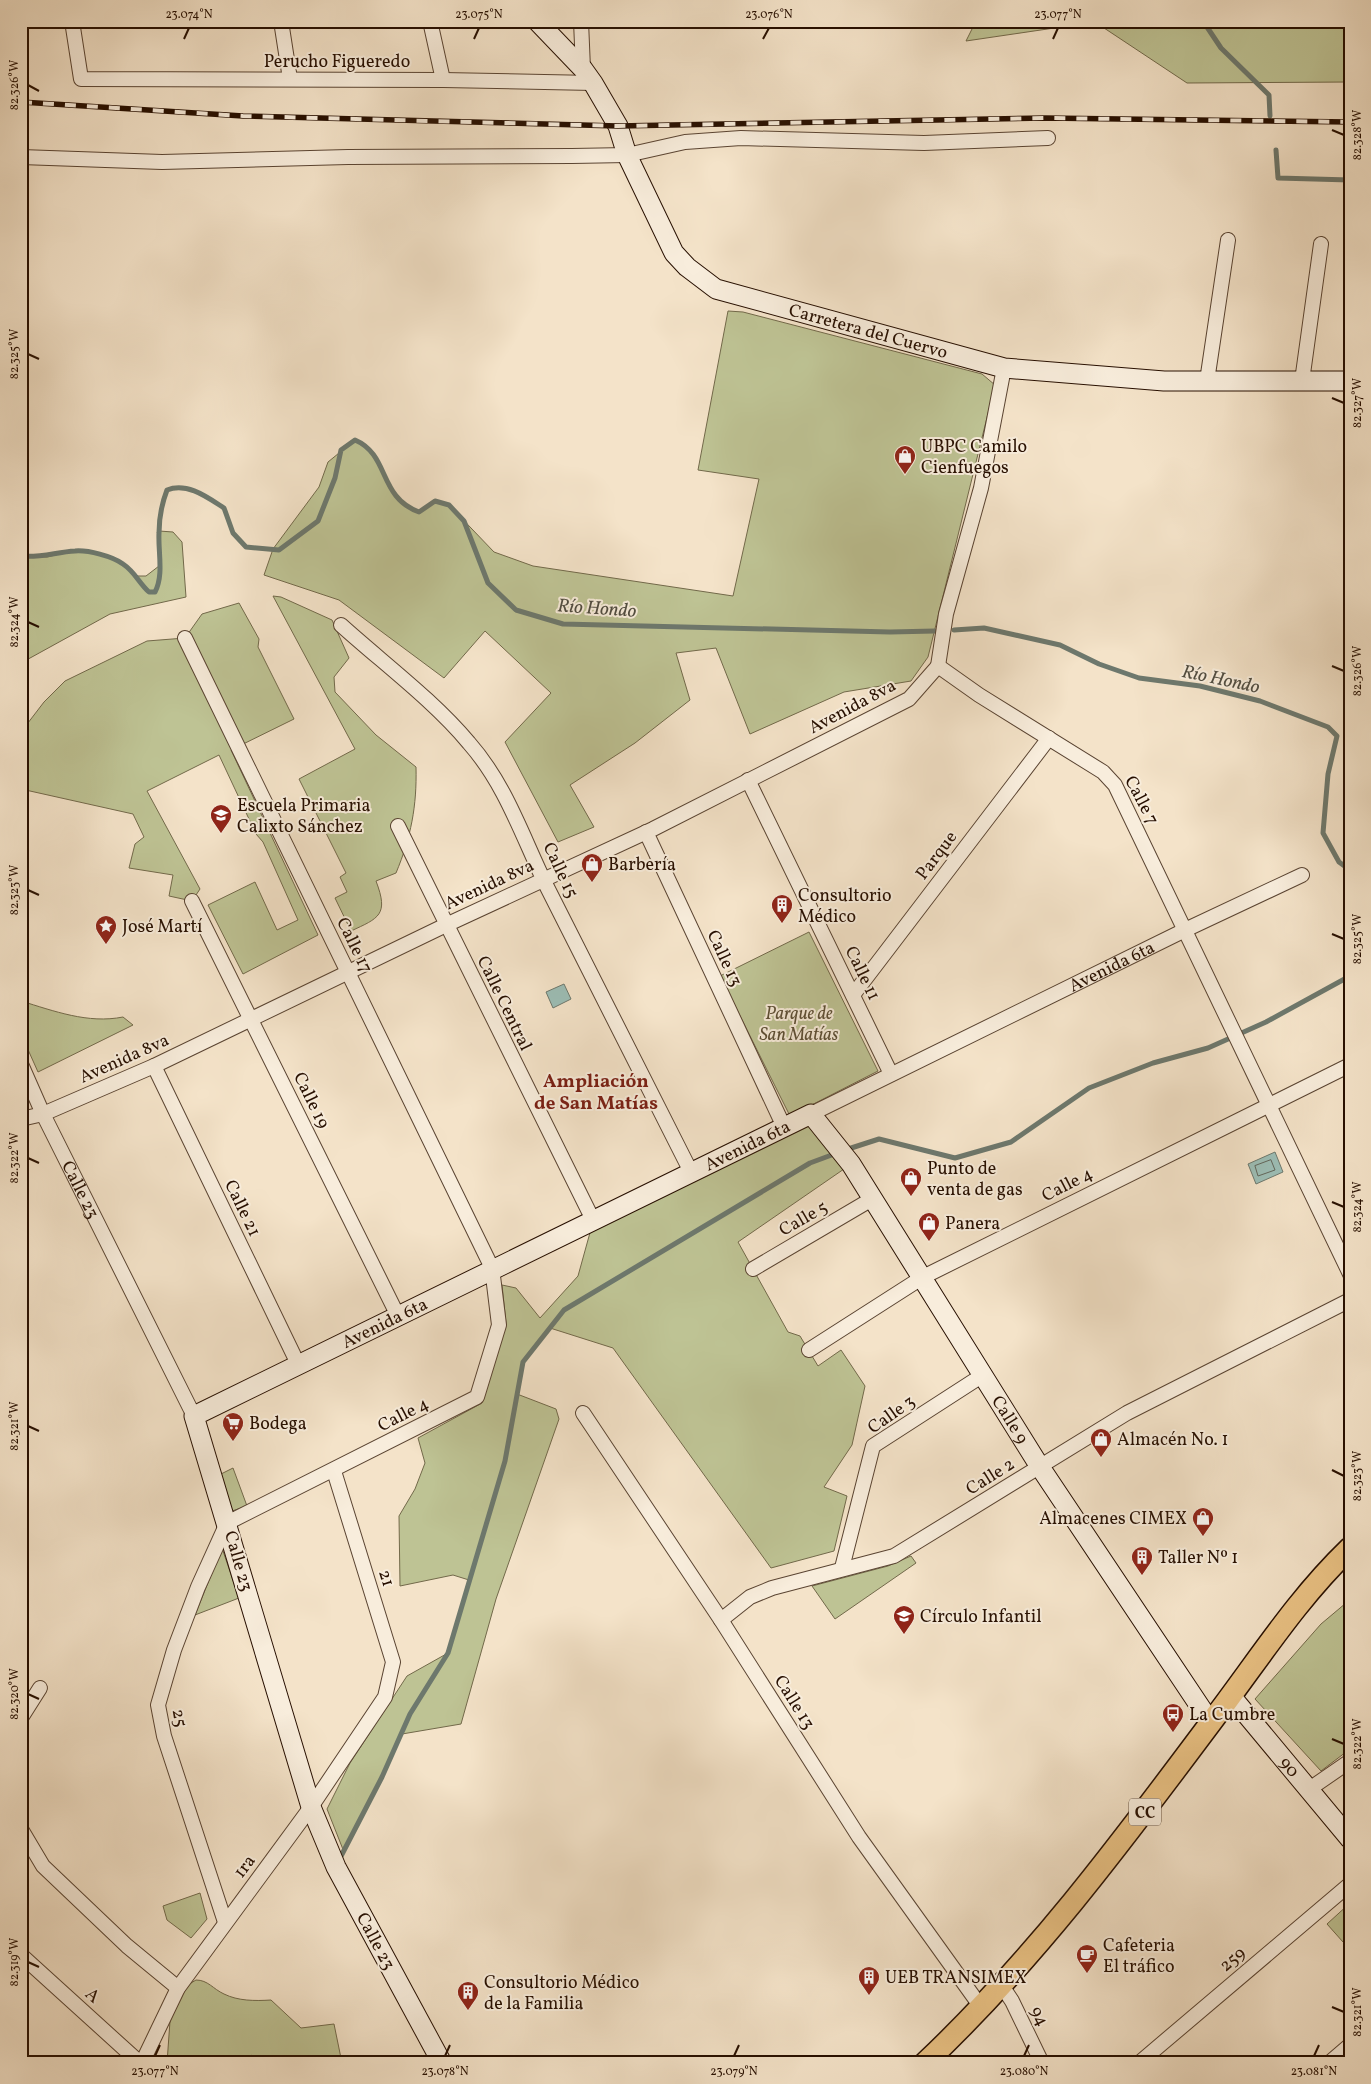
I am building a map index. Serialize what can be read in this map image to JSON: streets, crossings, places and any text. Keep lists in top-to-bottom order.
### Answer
{
  "streets": {
    "main road": ["CC"],
    "street": [
      "Perucho Figueredo",
      "Carretera del Cuervo",
      "Avenida 8va",
      "Calle 7",
      "Parque",
      "Calle 15",
      "Calle 17",
      "Calle 13",
      "Avenida 6ta",
      "Calle 11",
      "Calle Central",
      "Calle 19",
      "Calle 4",
      "Calle 23",
      "Calle 21",
      "Calle 5",
      "Calle 3",
      "Calle 9",
      "Calle 2",
      "21",
      "25",
      "90",
      "1ra",
      "259",
      "A",
      "94"
    ]
  },
  "crossings": [
    ["Perucho Figueredo", "Carretera del Cuervo"],
    ["Avenida 8va", "Calle 7"],
    ["Avenida 8va", "Calle 15"],
    ["Avenida 8va", "Calle 17"],
    ["Avenida 8va", "Calle 13"],
    ["Avenida 8va", "Calle 11"],
    ["Avenida 8va", "Calle Central"],
    ["Avenida 8va", "Calle 19"],
    ["Avenida 8va", "Calle 23"],
    ["Avenida 8va", "Calle 21"],
    ["Calle 7", "Parque"],
    ["Calle 7", "Avenida 6ta"],
    ["Calle 7", "Calle 4"],
    ["Parque", "Calle 11"],
    ["Calle 15", "Avenida 6ta"],
    ["Calle 17", "Avenida 6ta"],
    ["Calle 17", "Calle 4"],
    ["Calle 13", "Avenida 6ta"],
    ["Calle 13", "Calle 2"],
    ["Calle 13", "CC"],
    ["Avenida 6ta", "Calle 11"],
    ["Avenida 6ta", "Calle Central"],
    ["Avenida 6ta", "Calle 19"],
    ["Avenida 6ta", "Calle 4"],
    ["Avenida 6ta", "Calle 23"],
    ["Avenida 6ta", "Calle 21"],
    ["Avenida 6ta", "Calle 9"],
    ["Calle 4", "Calle 23"],
    ["Calle 4", "Calle 9"],
    ["Calle 4", "21"],
    ["Calle 4", "25"],
    ["Calle 23", "25"],
    ["Calle 23", "1ra"],
    ["Calle 5", "Calle 9"],
    ["Calle 3", "Calle 9"],
    ["Calle 3", "Calle 2"],
    ["Calle 9", "Calle 2"],
    ["Calle 9", "CC"],
    ["21", "1ra"],
    ["25", "1ra"],
    ["90", "CC"],
    ["CC", "94"],
    ["1ra", "A"]
  ],
  "districts": ["Ampliación de San Matías"],
  "water": ["Río Hondo"],
  "parks": ["Parque de San Matías"],
  "places": {
    "shop": [
      "UBPC Camilo Cienfuegos",
      "Barbería",
      "Punto de venta de gas",
      "Panera",
      "Almacén No. 1",
      "Almacenes CIMEX"
    ],
    "school or university": ["Escuela Primaria Calixto Sánchez", "Círculo Infantil"],
    "building": [
      "Consultorio Médico",
      "Taller Nº 1",
      "UEB TRANSIMEX",
      "Consultorio Médico de la Familia"
    ],
    "place": ["José Martí"],
    "supermarket": ["Bodega"],
    "bus stop": ["La Cumbre"],
    "cafe": ["Cafeteria El tráfico"]
  },
  "coordinates": [
    "23.074°N",
    "23.075°N",
    "23.076°N",
    "23.077°N",
    "82.326°W",
    "82.328°W",
    "82.325°W",
    "82.327°W",
    "82.324°W",
    "82.323°W",
    "82.322°W",
    "82.321°W",
    "82.320°W",
    "82.319°W",
    "23.078°N",
    "23.079°N",
    "23.080°N",
    "23.081°N"
  ]
}
